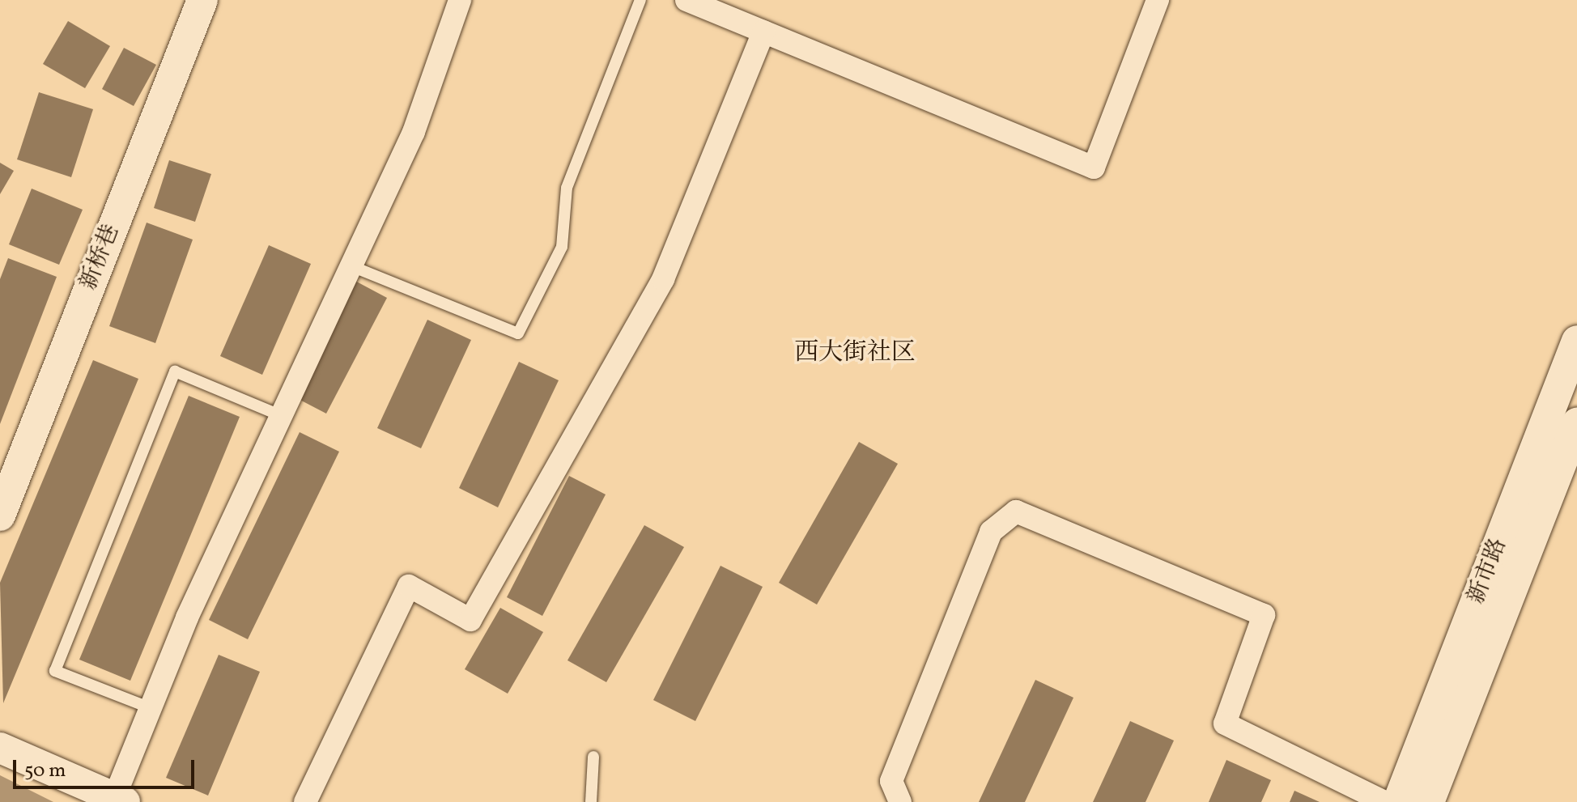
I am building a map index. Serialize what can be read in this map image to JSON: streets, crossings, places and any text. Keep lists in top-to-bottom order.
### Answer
{
  "streets": {
    "main road": ["新桥巷", "新市路"]
  },
  "districts": ["西大街社区"],
  "scale_bar": "50 m"
}
